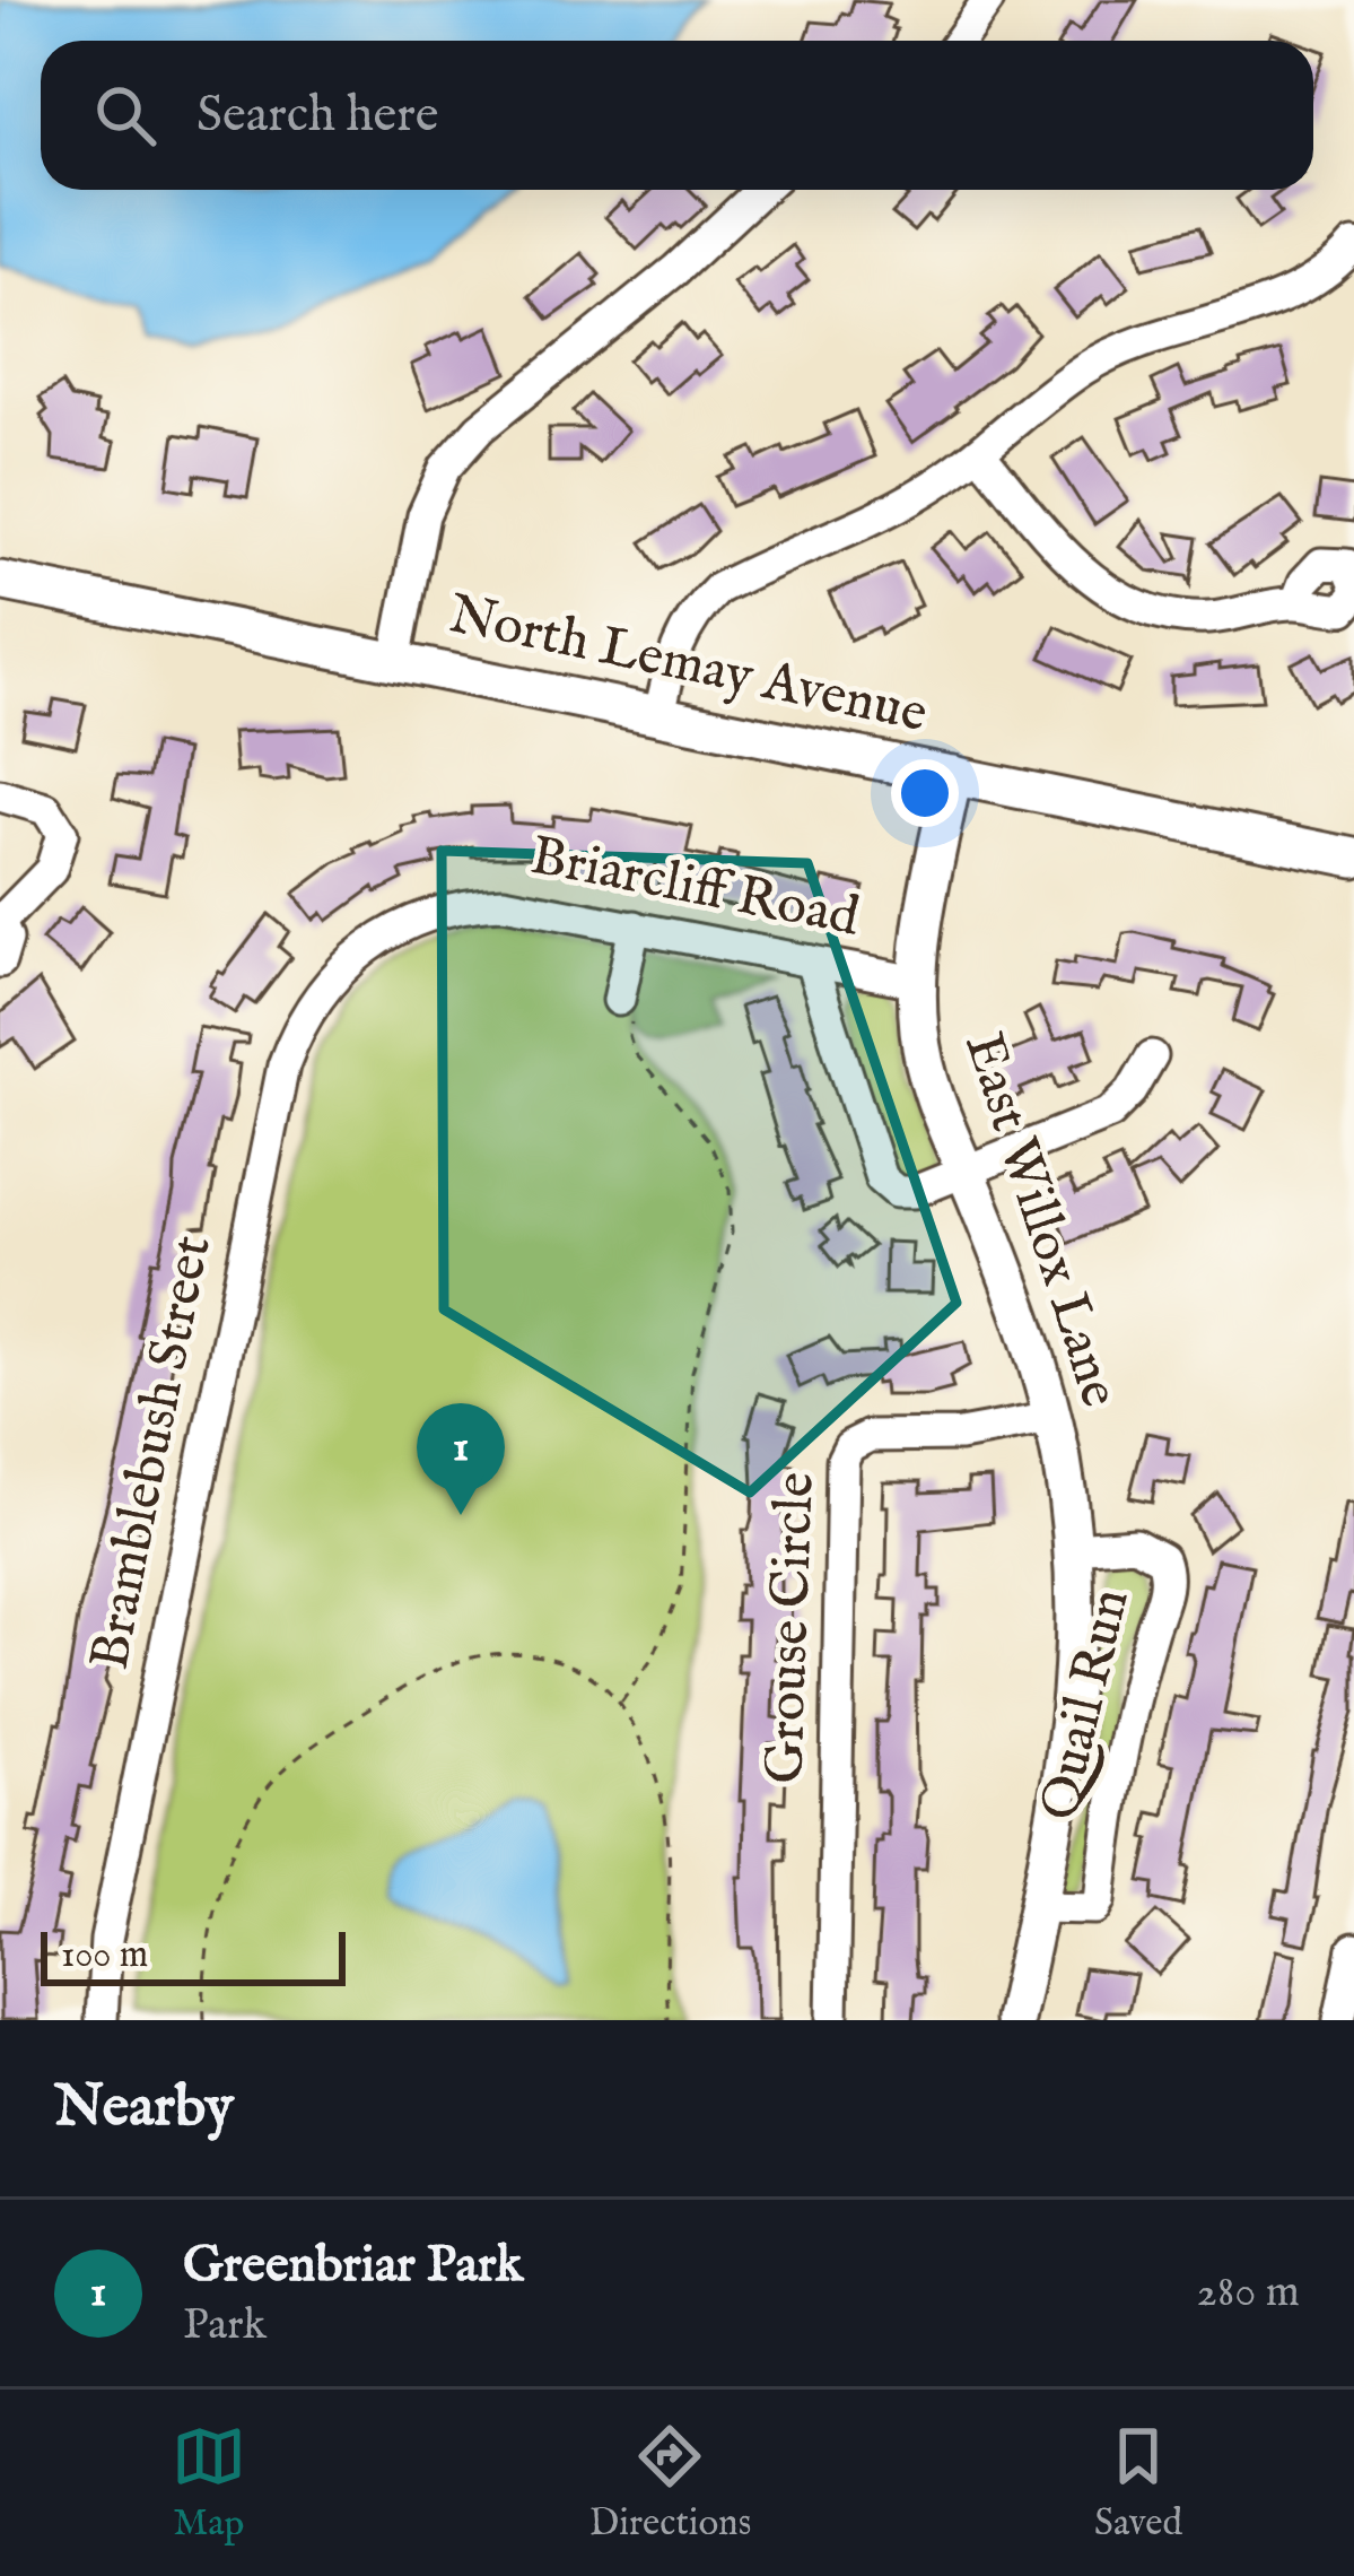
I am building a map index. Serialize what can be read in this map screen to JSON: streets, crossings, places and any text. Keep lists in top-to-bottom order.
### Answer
{
  "streets": {
    "main road": ["North Lemay Avenue", "East Willox Lane"],
    "street": [
      "Briarcliff Road",
      "Bramblebush Street",
      "Grouse Circle",
      "Quail Run"
    ]
  },
  "crossings": [
    ["North Lemay Avenue", "East Willox Lane"],
    ["Briarcliff Road", "East Willox Lane"],
    ["Briarcliff Road", "Bramblebush Street"],
    ["East Willox Lane", "Grouse Circle"],
    ["East Willox Lane", "Quail Run"]
  ],
  "scale_bar": "100 m",
  "page": {
    "search": "Search here",
    "pins": "1",
    "scale": "100 m",
    "heading": "Nearby",
    "list": [
      {
        "mark": "1",
        "name": "Greenbriar Park",
        "note": "Park",
        "value": "280 m"
      }
    ],
    "nav": ["Map", "Directions", "Saved"]
  }
}
